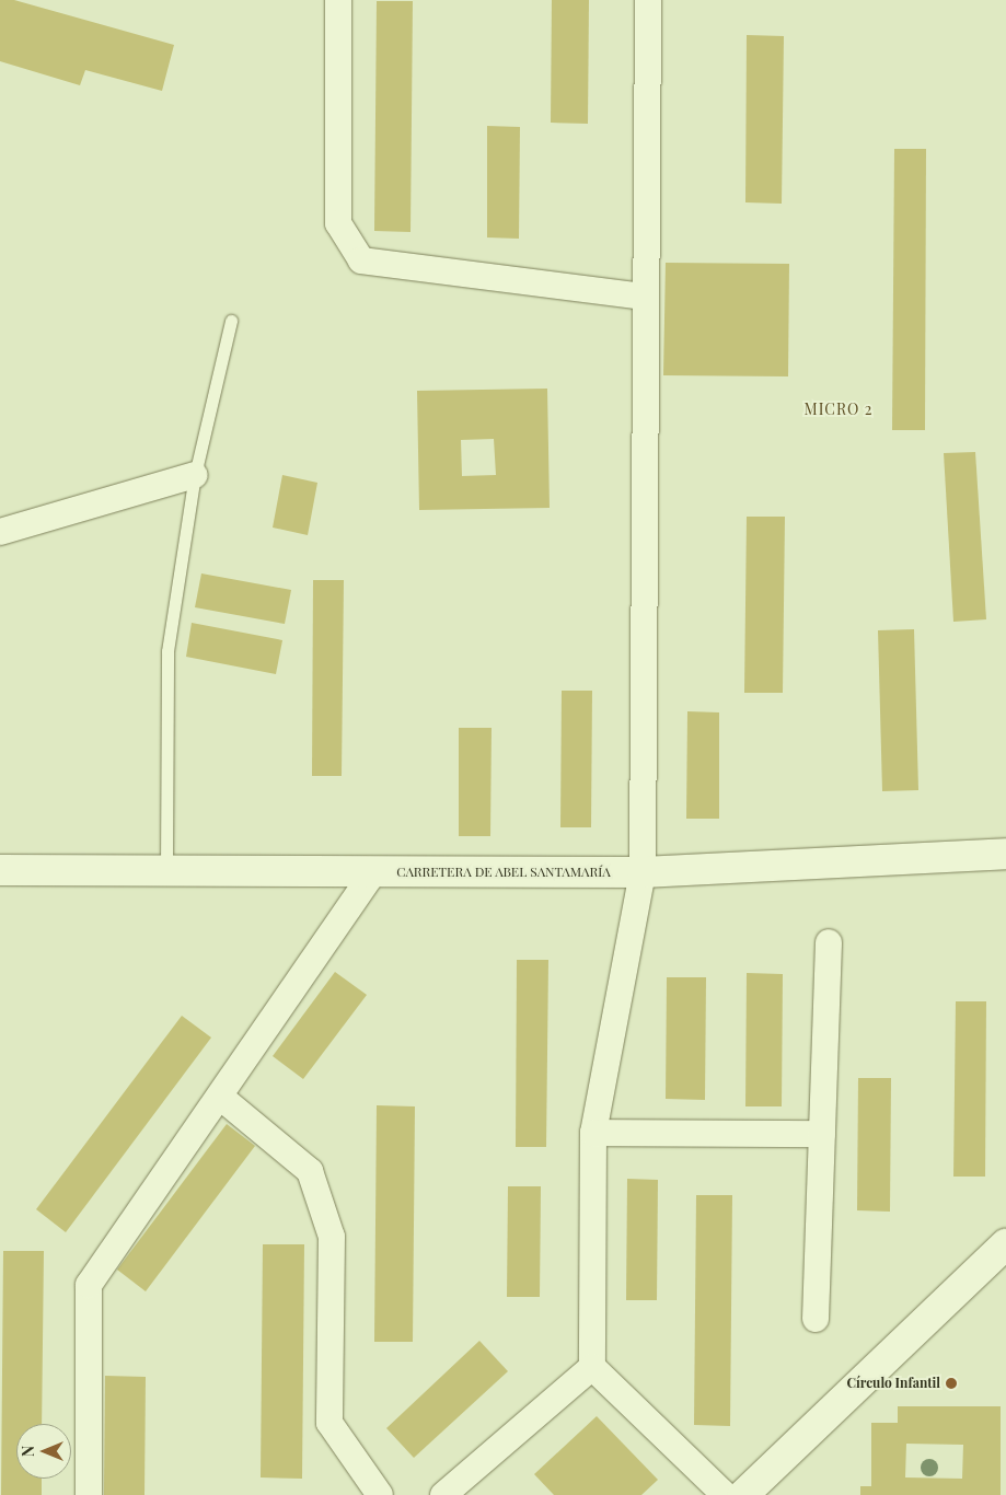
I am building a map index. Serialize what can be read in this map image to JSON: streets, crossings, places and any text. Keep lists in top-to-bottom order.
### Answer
{
  "streets": {
    "main road": ["CARRETERA DE ABEL SANTAMARÍA"]
  },
  "districts": ["MICRO 2"],
  "places": ["Círculo Infantil"],
  "north": "left"
}
